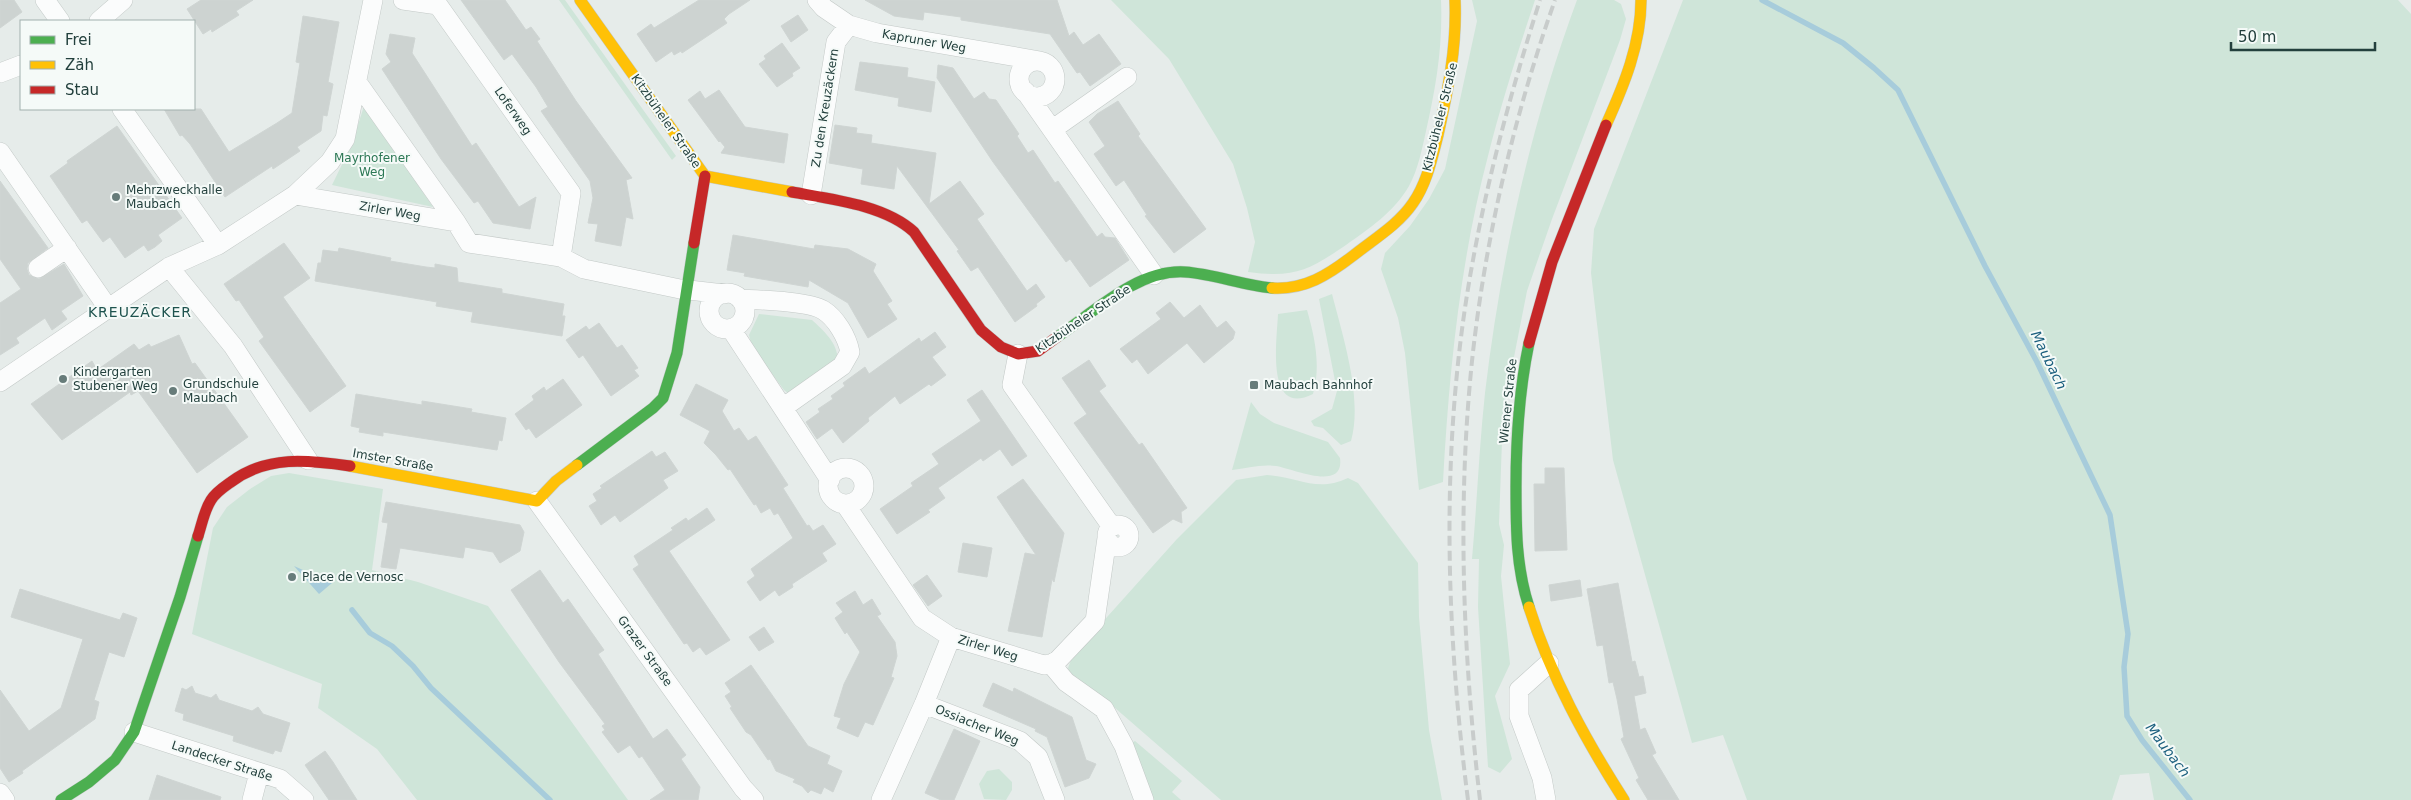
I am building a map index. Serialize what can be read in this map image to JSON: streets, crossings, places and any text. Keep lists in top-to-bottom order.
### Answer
{
  "streets": {
    "street": [
      "Kapruner Weg",
      "Zu den Kreuzäckern",
      "Loferweg",
      "Kitzbüheler Straße",
      "Zirler Weg",
      "Wiener Straße",
      "Imster Straße",
      "Grazer Straße",
      "Ossiacher Weg",
      "Landecker Straße"
    ]
  },
  "crossings": [
    ["Kapruner Weg", "Zu den Kreuzäckern"],
    ["Zu den Kreuzäckern", "Kitzbüheler Straße"],
    ["Zirler Weg", "Ossiacher Weg"],
    ["Imster Straße", "Grazer Straße"],
    ["Imster Straße", "Landecker Straße"]
  ],
  "districts": ["KREUZÄCKER"],
  "water": ["Maubach"],
  "parks": ["Mayrhofener Weg"],
  "places": {
    "other": [
      "Mehrzweckhalle Maubach",
      "Kindergarten Stubener Weg",
      "Grundschule Maubach",
      "Place de Vernosc"
    ],
    "transit": ["Maubach Bahnhof"]
  },
  "legend": ["Frei", "Zäh", "Stau"],
  "scale_bar": "50 m"
}
